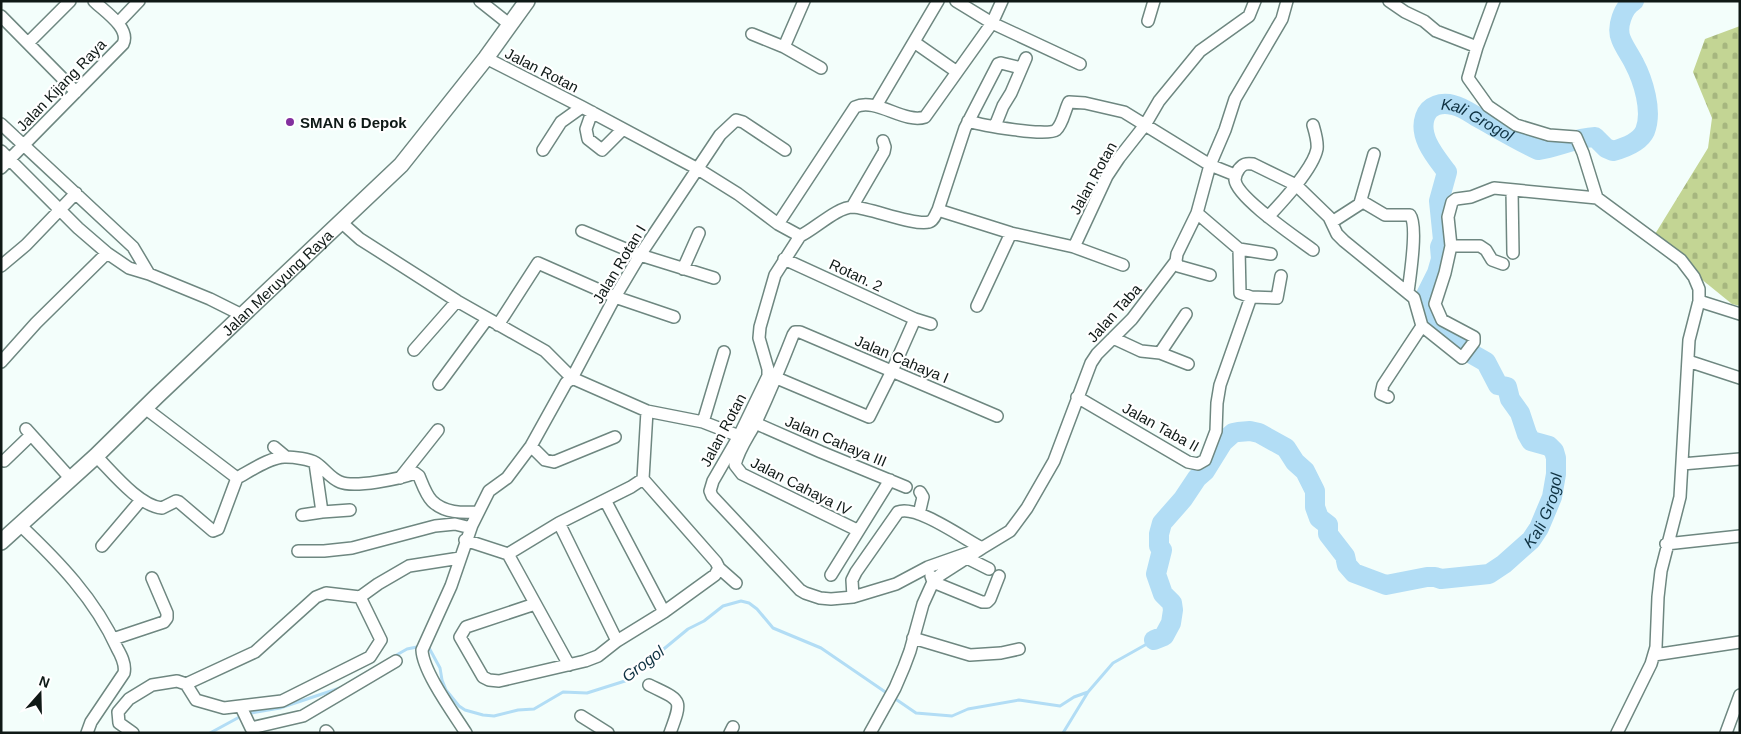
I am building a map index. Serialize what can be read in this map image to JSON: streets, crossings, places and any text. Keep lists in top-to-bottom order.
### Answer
{
  "streets": {
    "main road": ["Jalan Meruyung Raya"],
    "street": [
      "Jalan Rotan",
      "Jalan Kijang Raya",
      "Jalan Rotan I",
      "Rotan. 2",
      "Jalan Taba",
      "Jalan Cahaya I",
      "Jalan Taba II",
      "Jalan Cahaya III",
      "Jalan Cahaya IV"
    ]
  },
  "crossings": [
    ["Jalan Rotan", "Jalan Rotan I"],
    ["Jalan Rotan", "Rotan. 2"],
    ["Jalan Rotan", "Jalan Meruyung Raya"],
    ["Jalan Rotan", "Jalan Taba"],
    ["Jalan Rotan", "Jalan Taba II"],
    ["Jalan Taba", "Jalan Taba II"],
    ["Jalan Cahaya III", "Jalan Cahaya IV"]
  ],
  "water": ["Kali Grogol", "Grogol"],
  "places": ["SMAN 6 Depok"],
  "north": "top"
}
